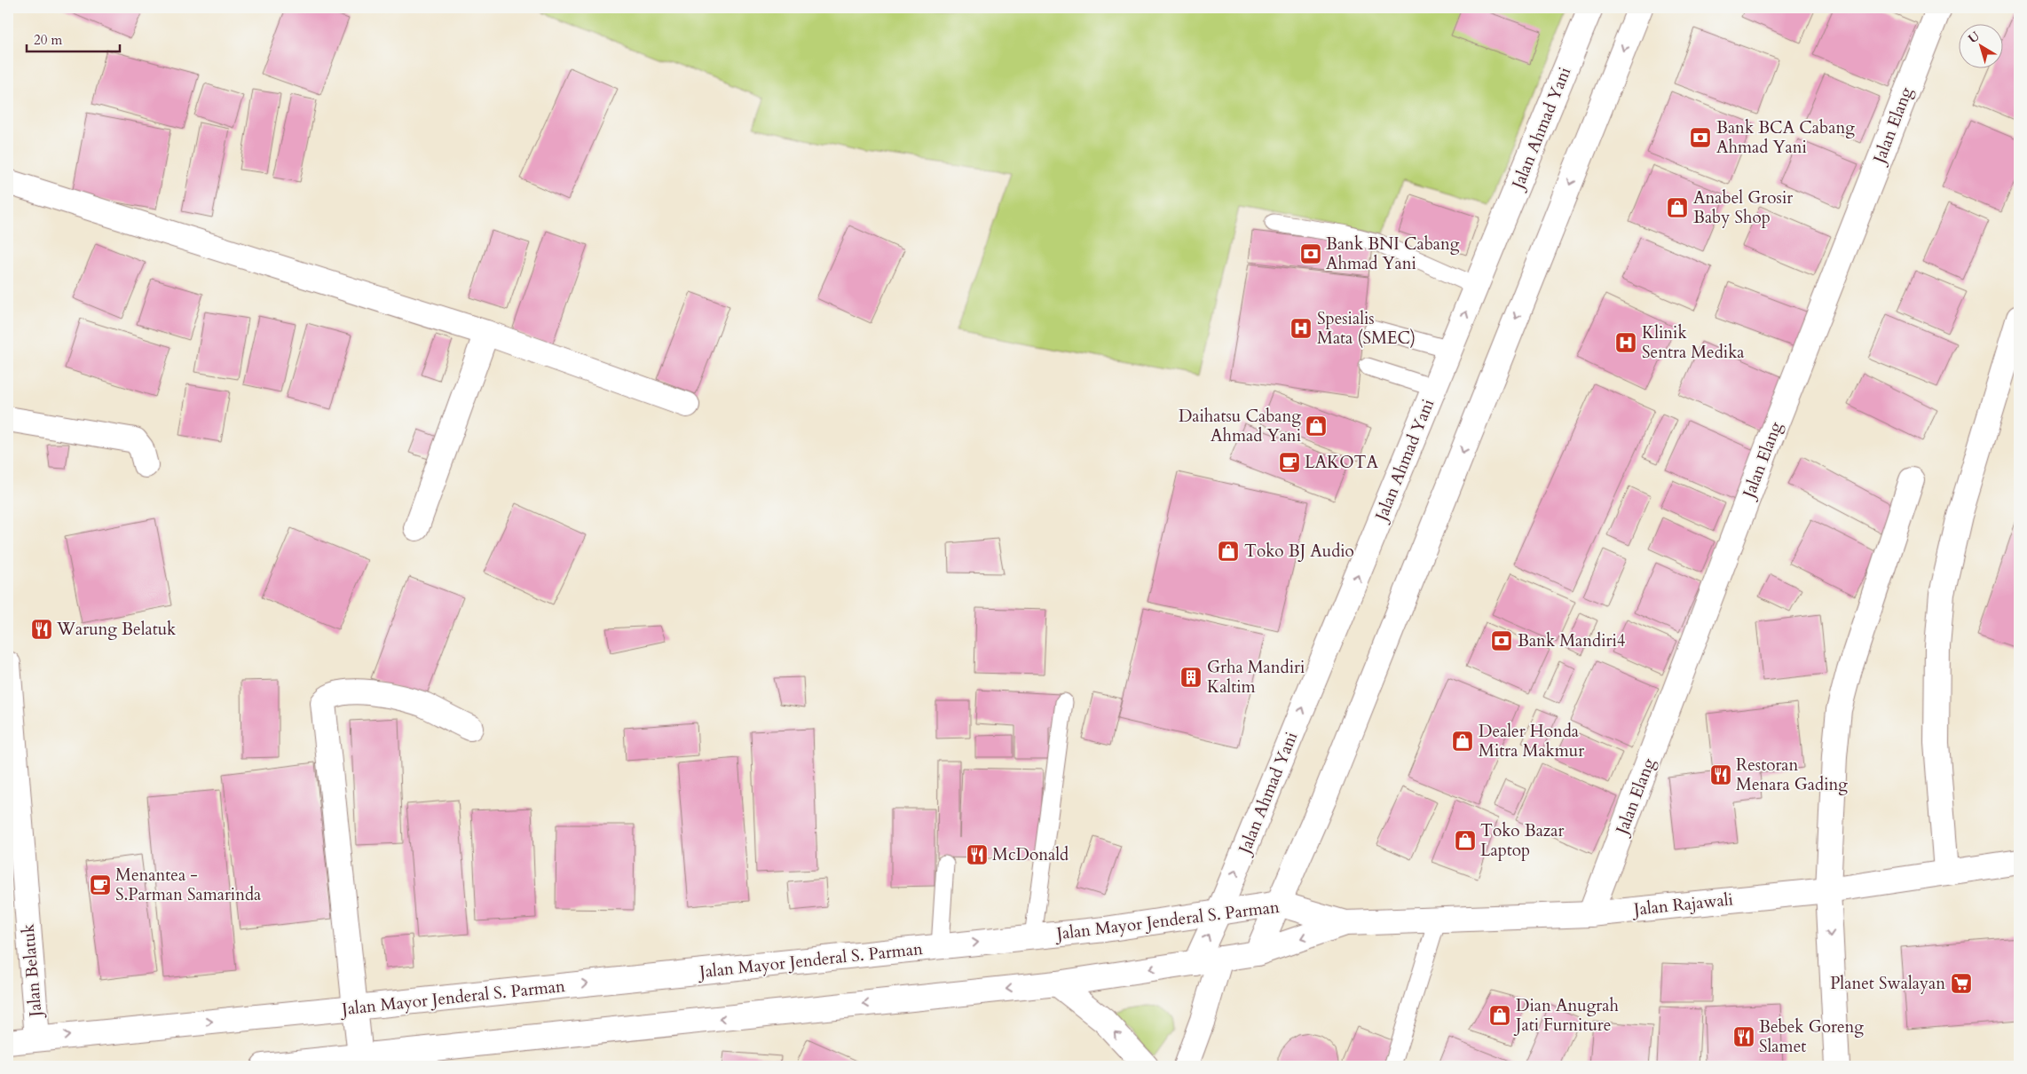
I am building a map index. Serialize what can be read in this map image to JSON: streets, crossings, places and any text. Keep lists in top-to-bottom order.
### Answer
{
  "streets": {
    "street": [
      "Jalan Elang",
      "Jalan Ahmad Yani",
      "Jalan Rajawali",
      "Jalan Mayor Jenderal S. Parman",
      "Jalan Belatuk"
    ]
  },
  "crossings": [
    ["Jalan Elang", "Jalan Rajawali"],
    ["Jalan Ahmad Yani", "Jalan Mayor Jenderal S. Parman"],
    ["Jalan Rajawali", "Jalan Mayor Jenderal S. Parman"],
    ["Jalan Mayor Jenderal S. Parman", "Jalan Belatuk"]
  ],
  "places": {
    "bank": ["Bank BCA Cabang Ahmad Yani", "Bank BNI Cabang Ahmad Yani", "Bank Mandiri4"],
    "shop": [
      "Anabel Grosir Baby Shop",
      "Daihatsu Cabang Ahmad Yani",
      "Toko BJ Audio",
      "Dealer Honda Mitra Makmur",
      "Toko Bazar Laptop",
      "Dian Anugrah Jati Furniture"
    ],
    "hospital": ["Spesialis Mata (SMEC)", "Klinik Sentra Medika"],
    "cafe": ["LAKOTA", "Menantea - S.Parman Samarinda"],
    "restaurant": [
      "Warung Belatuk",
      "Restoran Menara Gading",
      "McDonald",
      "Bebek Goreng Slamet"
    ],
    "building": ["Grha Mandiri Kaltim"],
    "supermarket": ["Planet Swalayan"]
  },
  "scale_bar": "20 m",
  "north": "top left"
}
